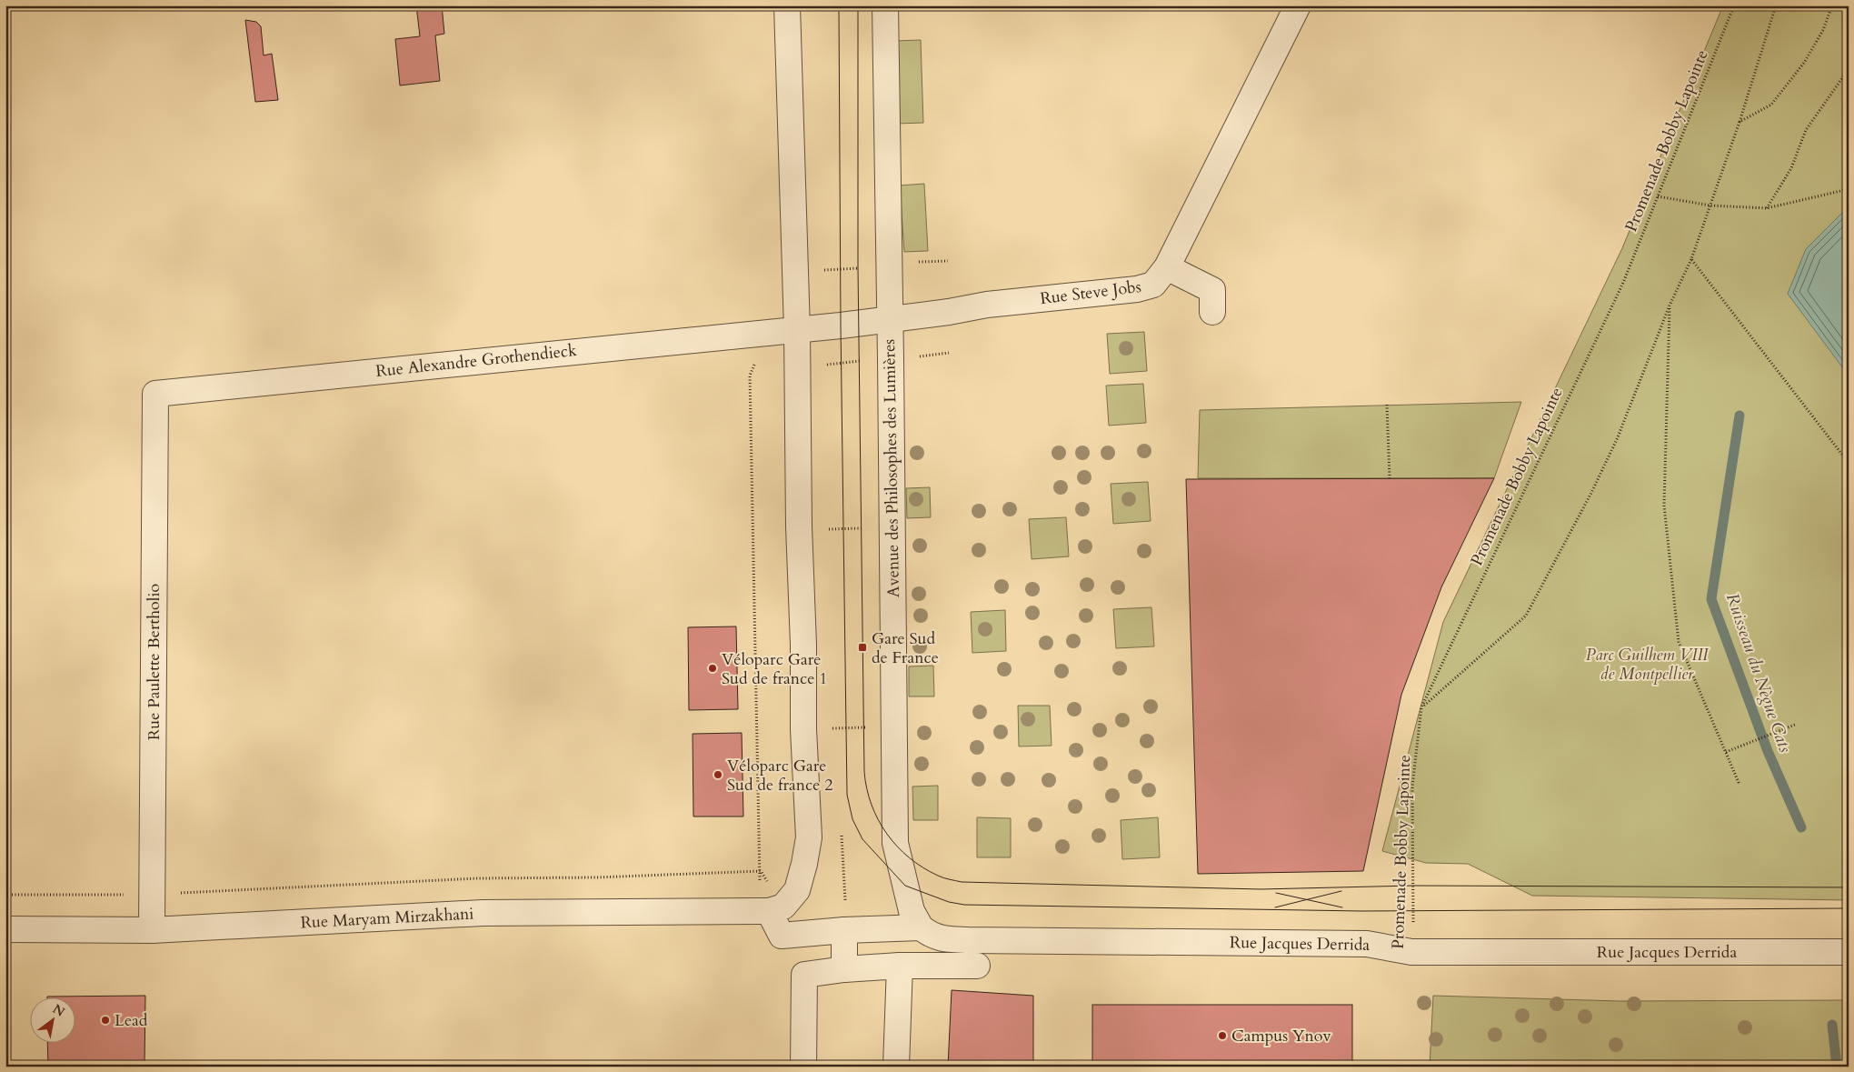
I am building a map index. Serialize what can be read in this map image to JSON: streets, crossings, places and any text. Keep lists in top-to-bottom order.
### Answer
{
  "streets": {
    "street": [
      "Rue Steve Jobs",
      "Rue Alexandre Grothendieck",
      "Avenue des Philosophes des Lumières",
      "Rue Paulette Bertholio",
      "Rue Maryam Mirzakhani",
      "Rue Jacques Derrida"
    ],
    "path": ["Promenade Bobby Lapointe"]
  },
  "crossings": [
    ["Promenade Bobby Lapointe", "Rue Jacques Derrida"],
    ["Rue Steve Jobs", "Rue Alexandre Grothendieck"],
    ["Rue Steve Jobs", "Avenue des Philosophes des Lumières"],
    ["Rue Alexandre Grothendieck", "Rue Paulette Bertholio"],
    ["Avenue des Philosophes des Lumières", "Rue Jacques Derrida"],
    ["Rue Paulette Bertholio", "Rue Maryam Mirzakhani"]
  ],
  "water": ["Ruisseau du Nègue Cats"],
  "parks": ["Parc Guilhem VIII de Montpellier"],
  "places": {
    "transit": ["Gare Sud de France"],
    "other": [
      "Véloparc Gare Sud de france 1",
      "Véloparc Gare Sud de france 2",
      "Lead",
      "Campus Ynov"
    ]
  },
  "north": "top right"
}
